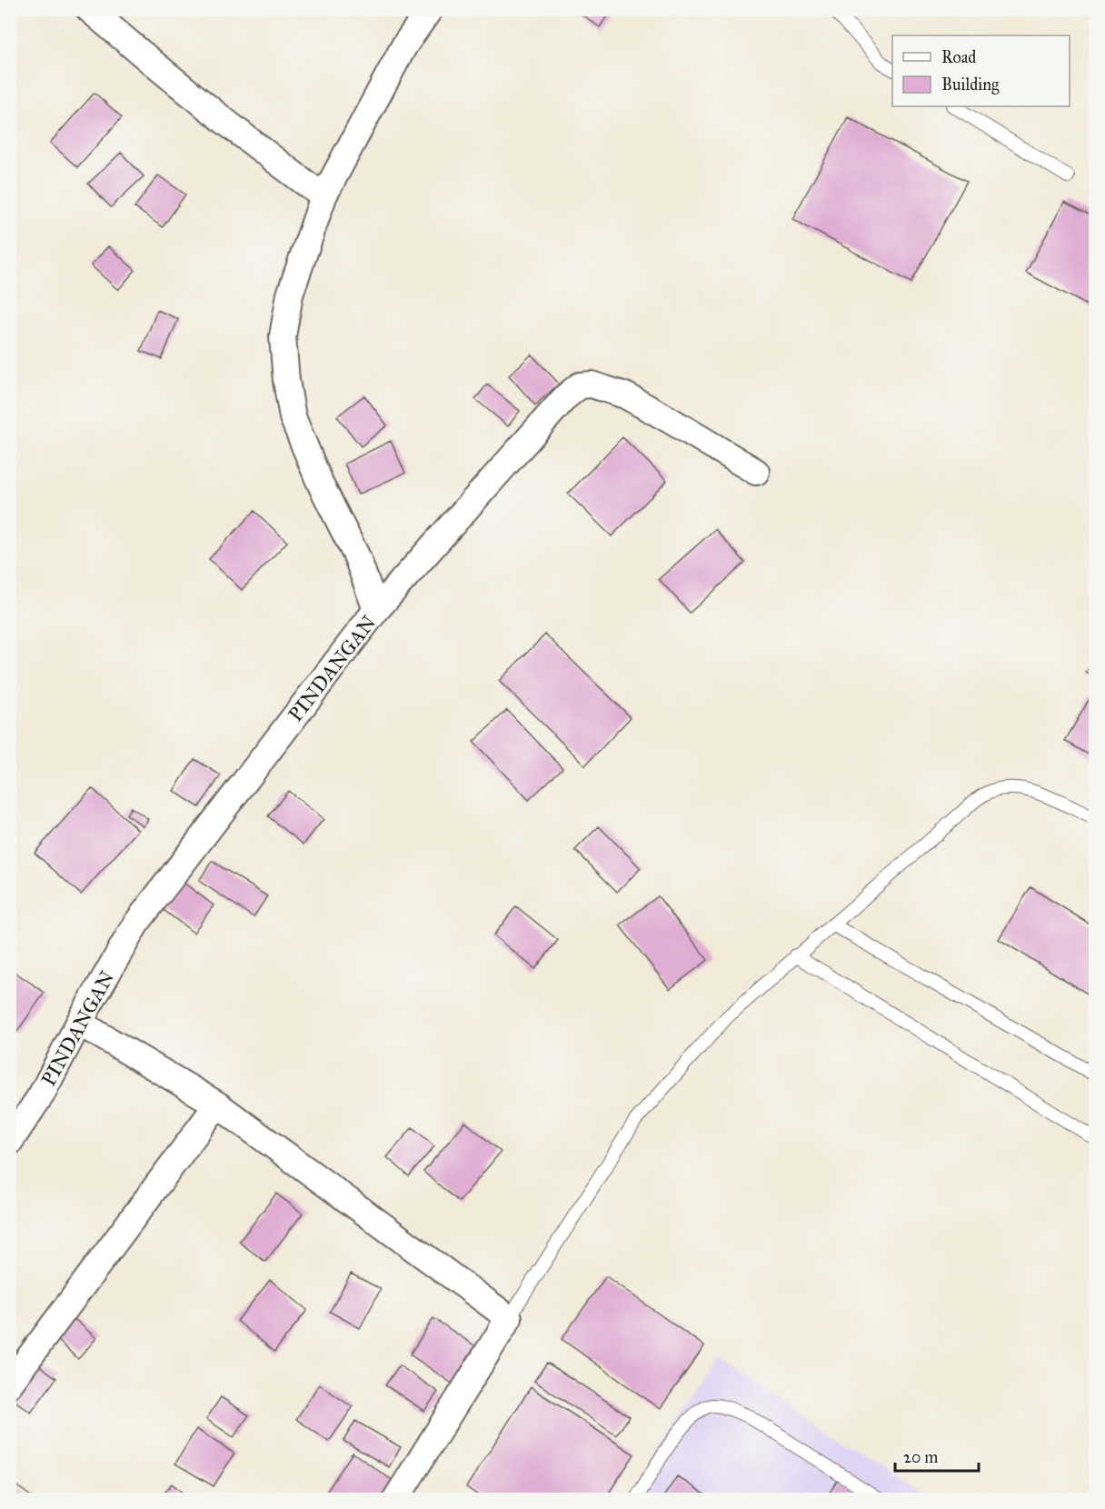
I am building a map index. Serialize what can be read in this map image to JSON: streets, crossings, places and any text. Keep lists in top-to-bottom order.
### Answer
{
  "streets": {
    "street": ["PINDANGAN"]
  },
  "legend": ["Road", "Building"],
  "scale_bar": "20 m"
}
